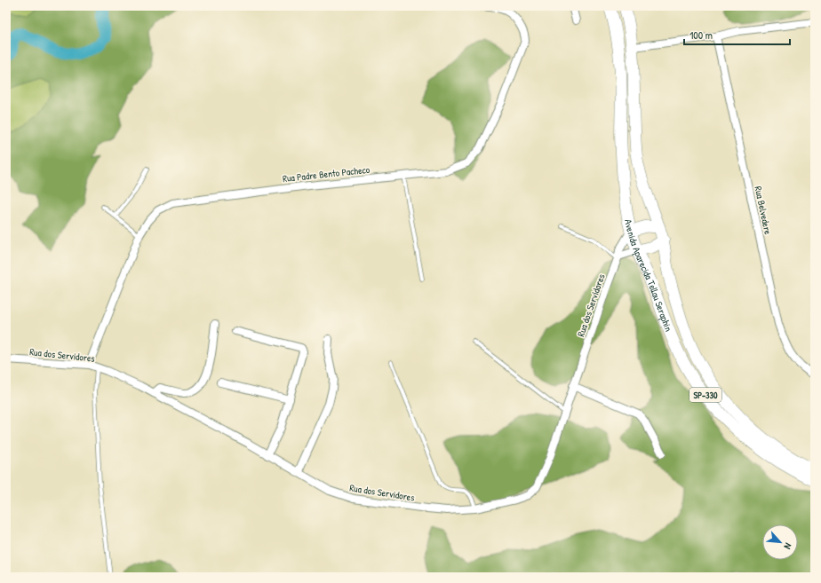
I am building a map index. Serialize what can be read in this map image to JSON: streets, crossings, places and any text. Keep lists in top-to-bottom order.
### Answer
{
  "streets": {
    "main road": ["Avenida Aparecida Tellau Seraphin", "SP-330"],
    "street": ["Rua Padre Bento Pacheco", "Rua Belvedere", "Rua dos Servidores"]
  },
  "crossings": [
    ["Rua Padre Bento Pacheco", "Rua dos Servidores"],
    ["Avenida Aparecida Tellau Seraphin", "Rua dos Servidores"]
  ],
  "scale_bar": "100 m",
  "north": "bottom right"
}
